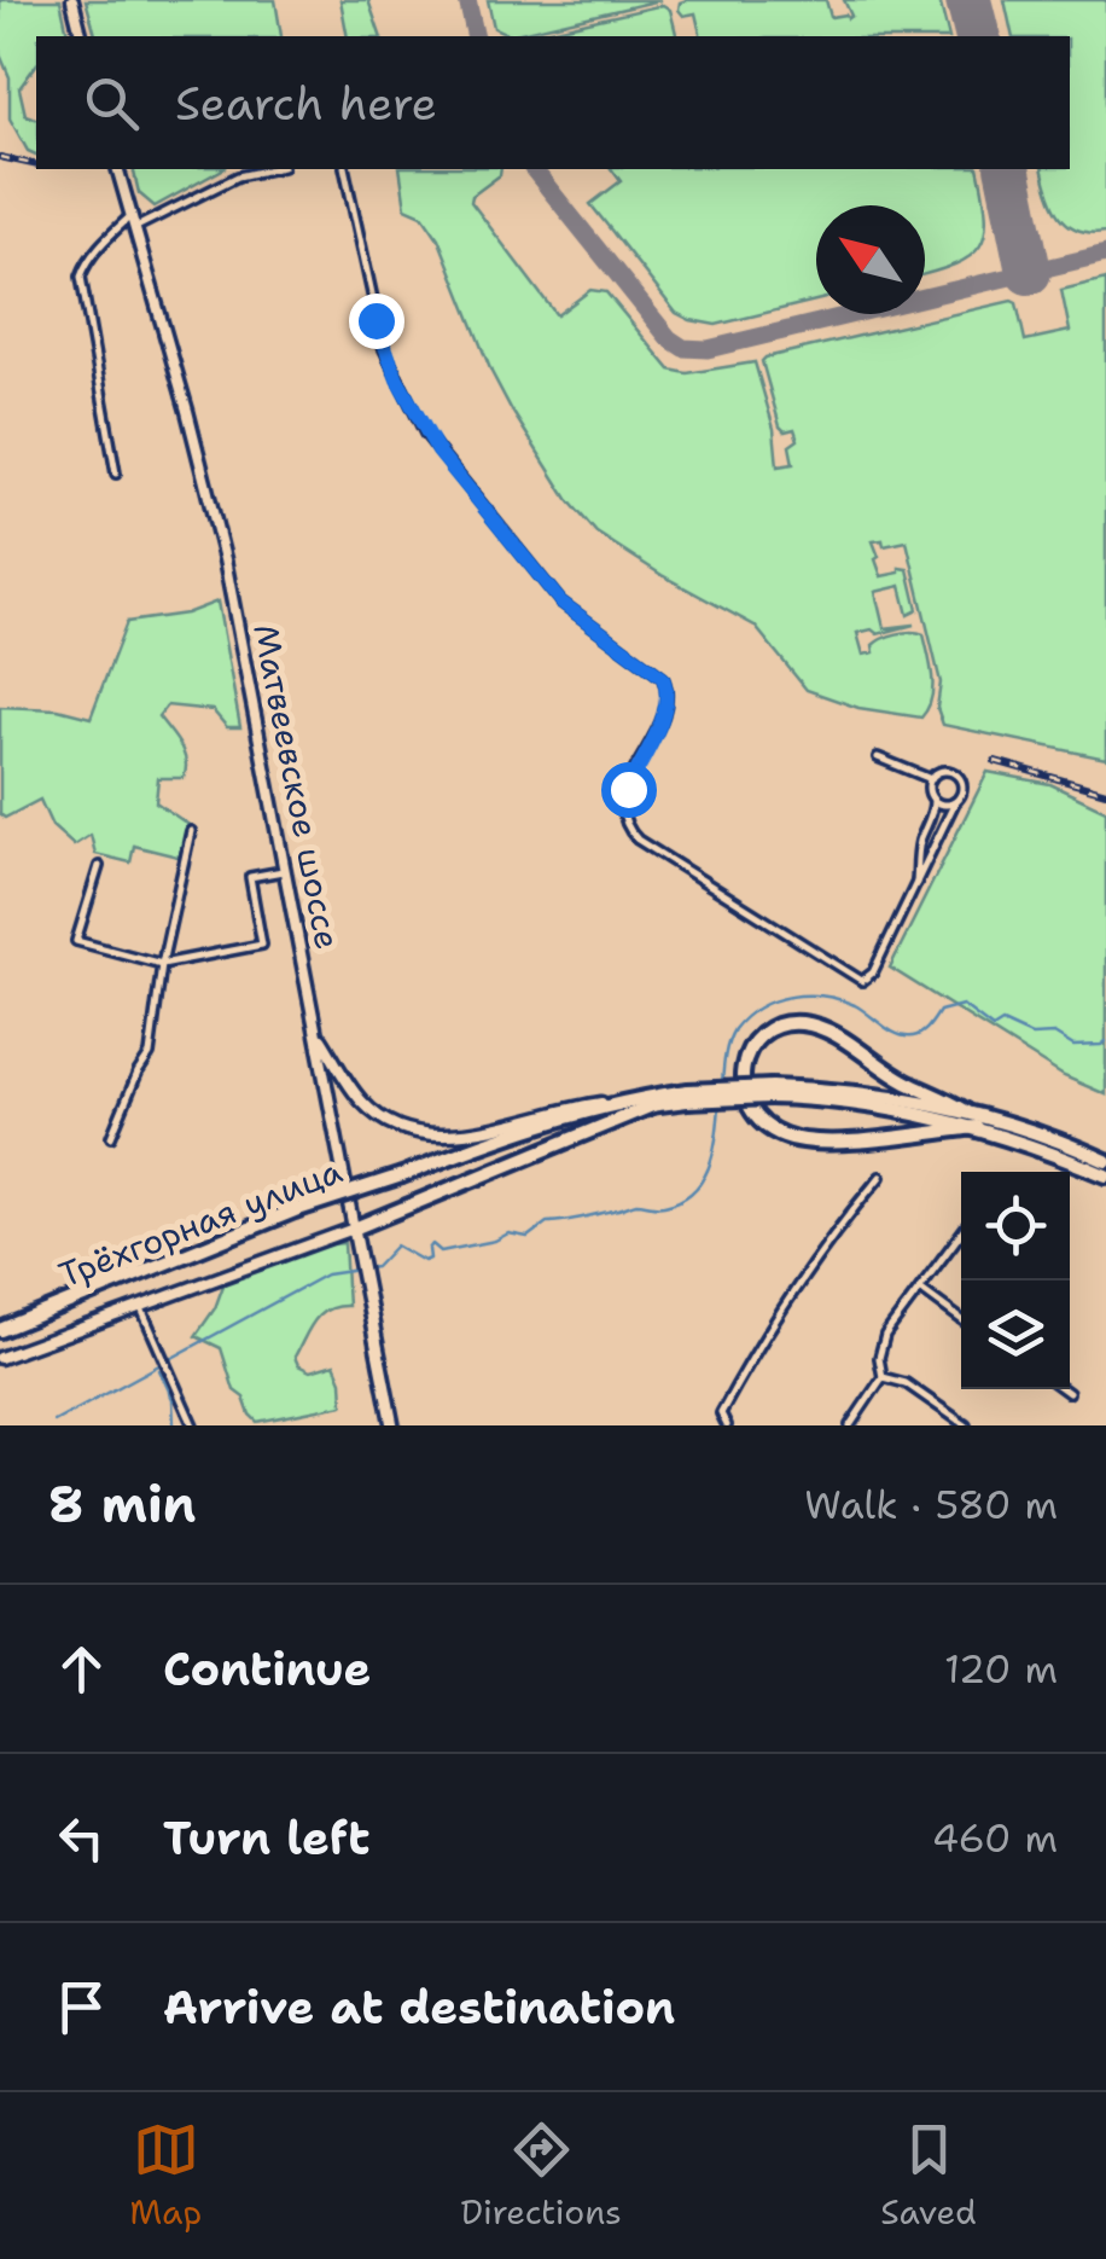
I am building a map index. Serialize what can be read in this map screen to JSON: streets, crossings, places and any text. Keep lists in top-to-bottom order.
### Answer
{
  "streets": {
    "highway": ["Трёхгорная улица"],
    "main road": ["Матвеевское шоссе"]
  },
  "north": "top left",
  "page": {
    "search": "Search here",
    "heading": ["8 min", "Walk · 580 m"],
    "list": [
      ["Continue", "120 m"],
      ["Turn left", "460 m"],
      "Arrive at destination"
    ],
    "nav": ["Map", "Directions", "Saved"]
  }
}
